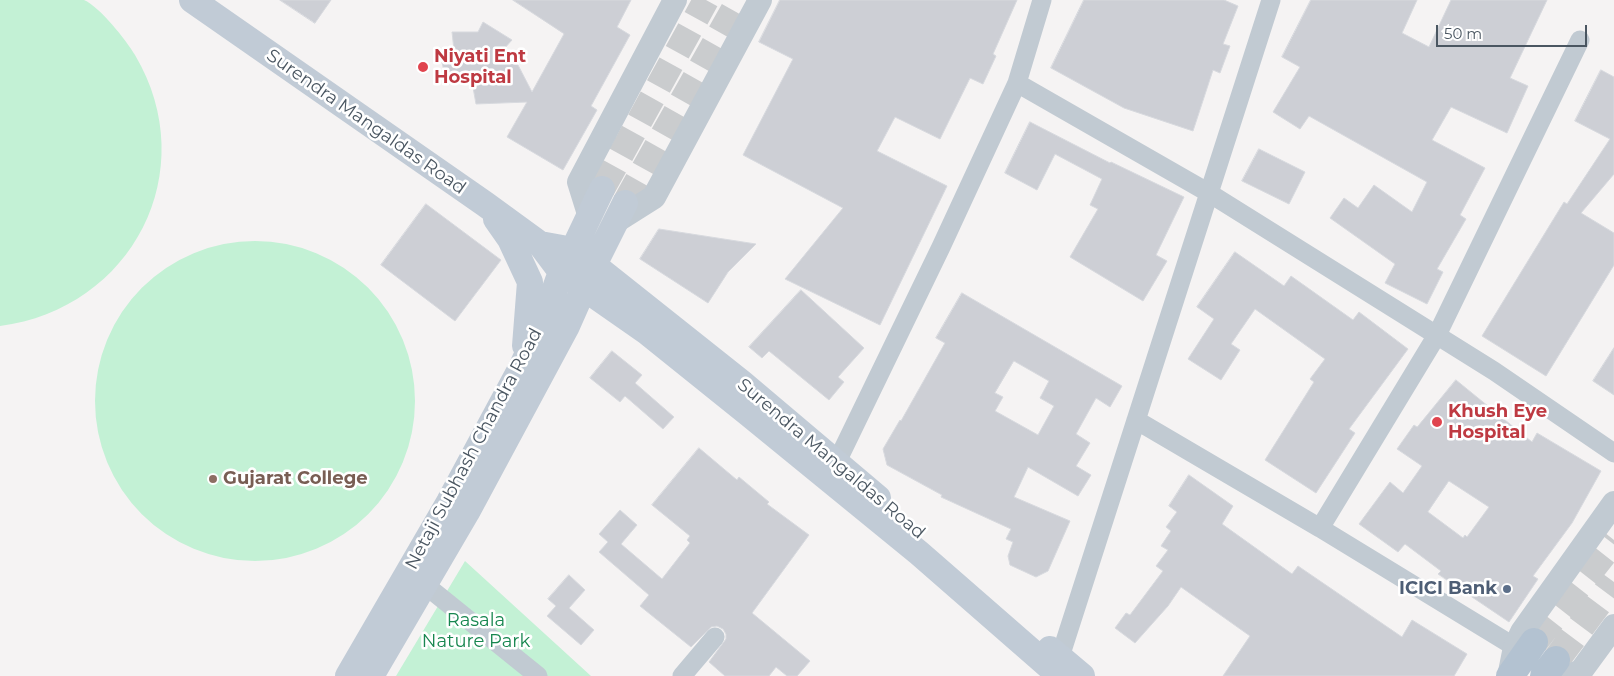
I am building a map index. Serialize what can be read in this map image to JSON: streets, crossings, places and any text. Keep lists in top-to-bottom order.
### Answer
{
  "streets": {
    "main road": ["Surendra Mangaldas Road", "Netaji Subhash Chandra Road"]
  },
  "crossings": [
    ["Surendra Mangaldas Road", "Netaji Subhash Chandra Road"]
  ],
  "parks": ["Rasala Nature Park"],
  "places": [
    "Niyati Ent Hospital",
    "Khush Eye Hospital",
    "Gujarat College",
    "ICICI Bank"
  ],
  "scale_bar": "50 m"
}
